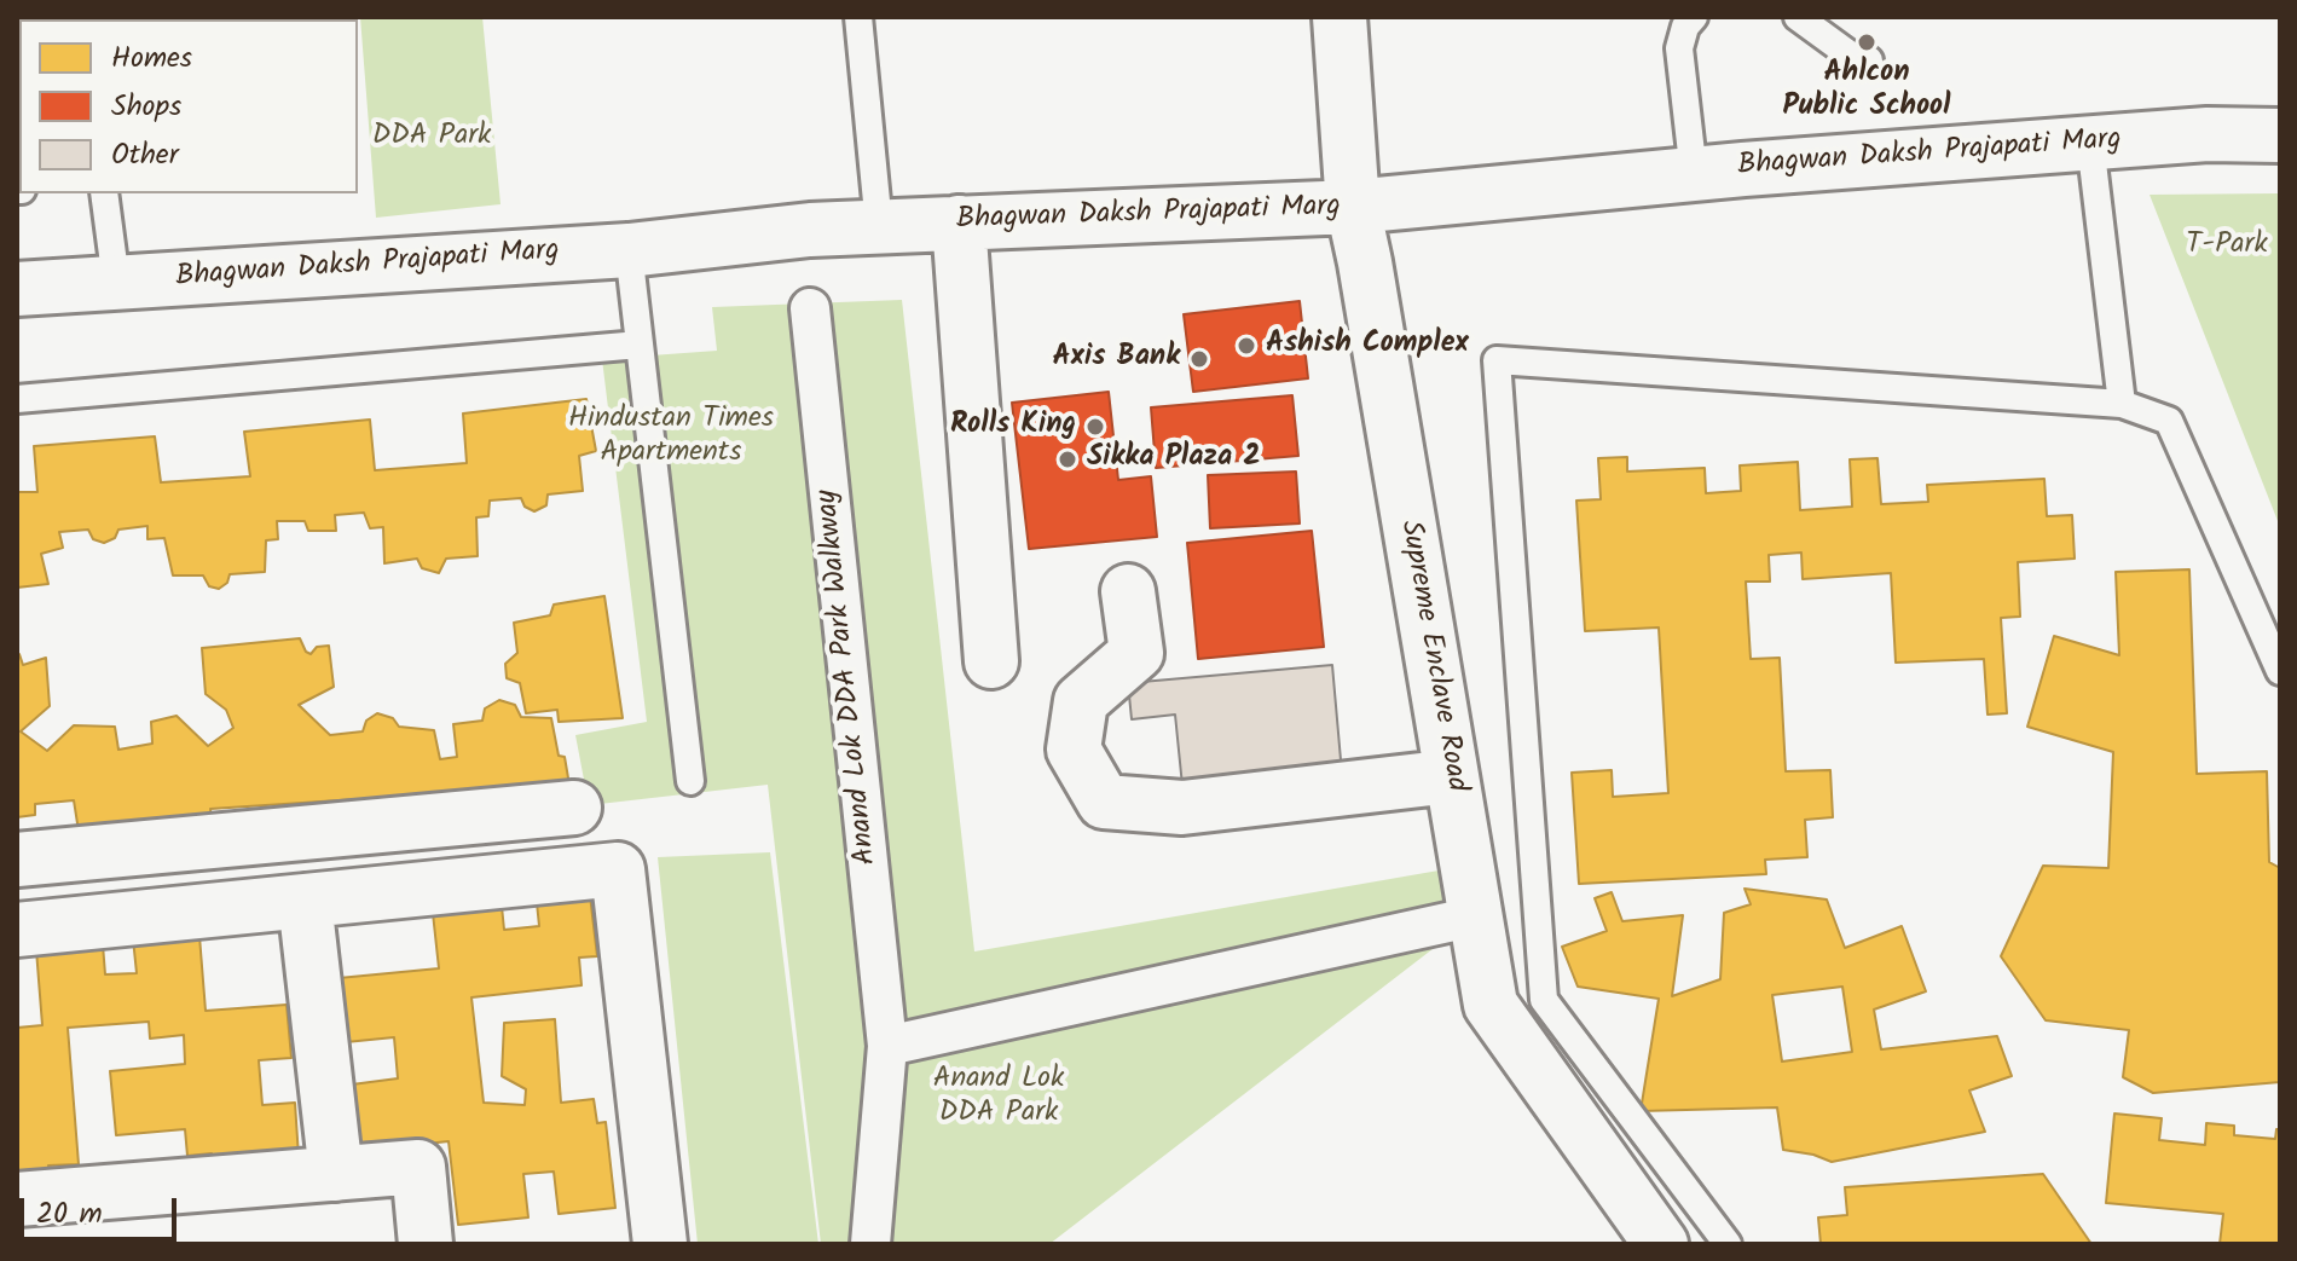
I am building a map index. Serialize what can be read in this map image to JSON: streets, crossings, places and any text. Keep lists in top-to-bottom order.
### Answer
{
  "streets": {
    "street": ["Bhagwan Daksh Prajapati Marg", "Supreme Enclave Road", "Anand Lok DDA Park Walkway"]
  },
  "crossings": [
    ["Bhagwan Daksh Prajapati Marg", "Supreme Enclave Road"]
  ],
  "parks": [
    "DDA Park",
    "T-Park",
    "Hindustan Times Apartments",
    "Anand Lok DDA Park"
  ],
  "places": [
    "Ahlcon Public School",
    "Ashish Complex",
    "Axis Bank",
    "Rolls King",
    "Sikka Plaza 2"
  ],
  "legend": ["Homes", "Shops", "Other"],
  "scale_bar": "20 m"
}
